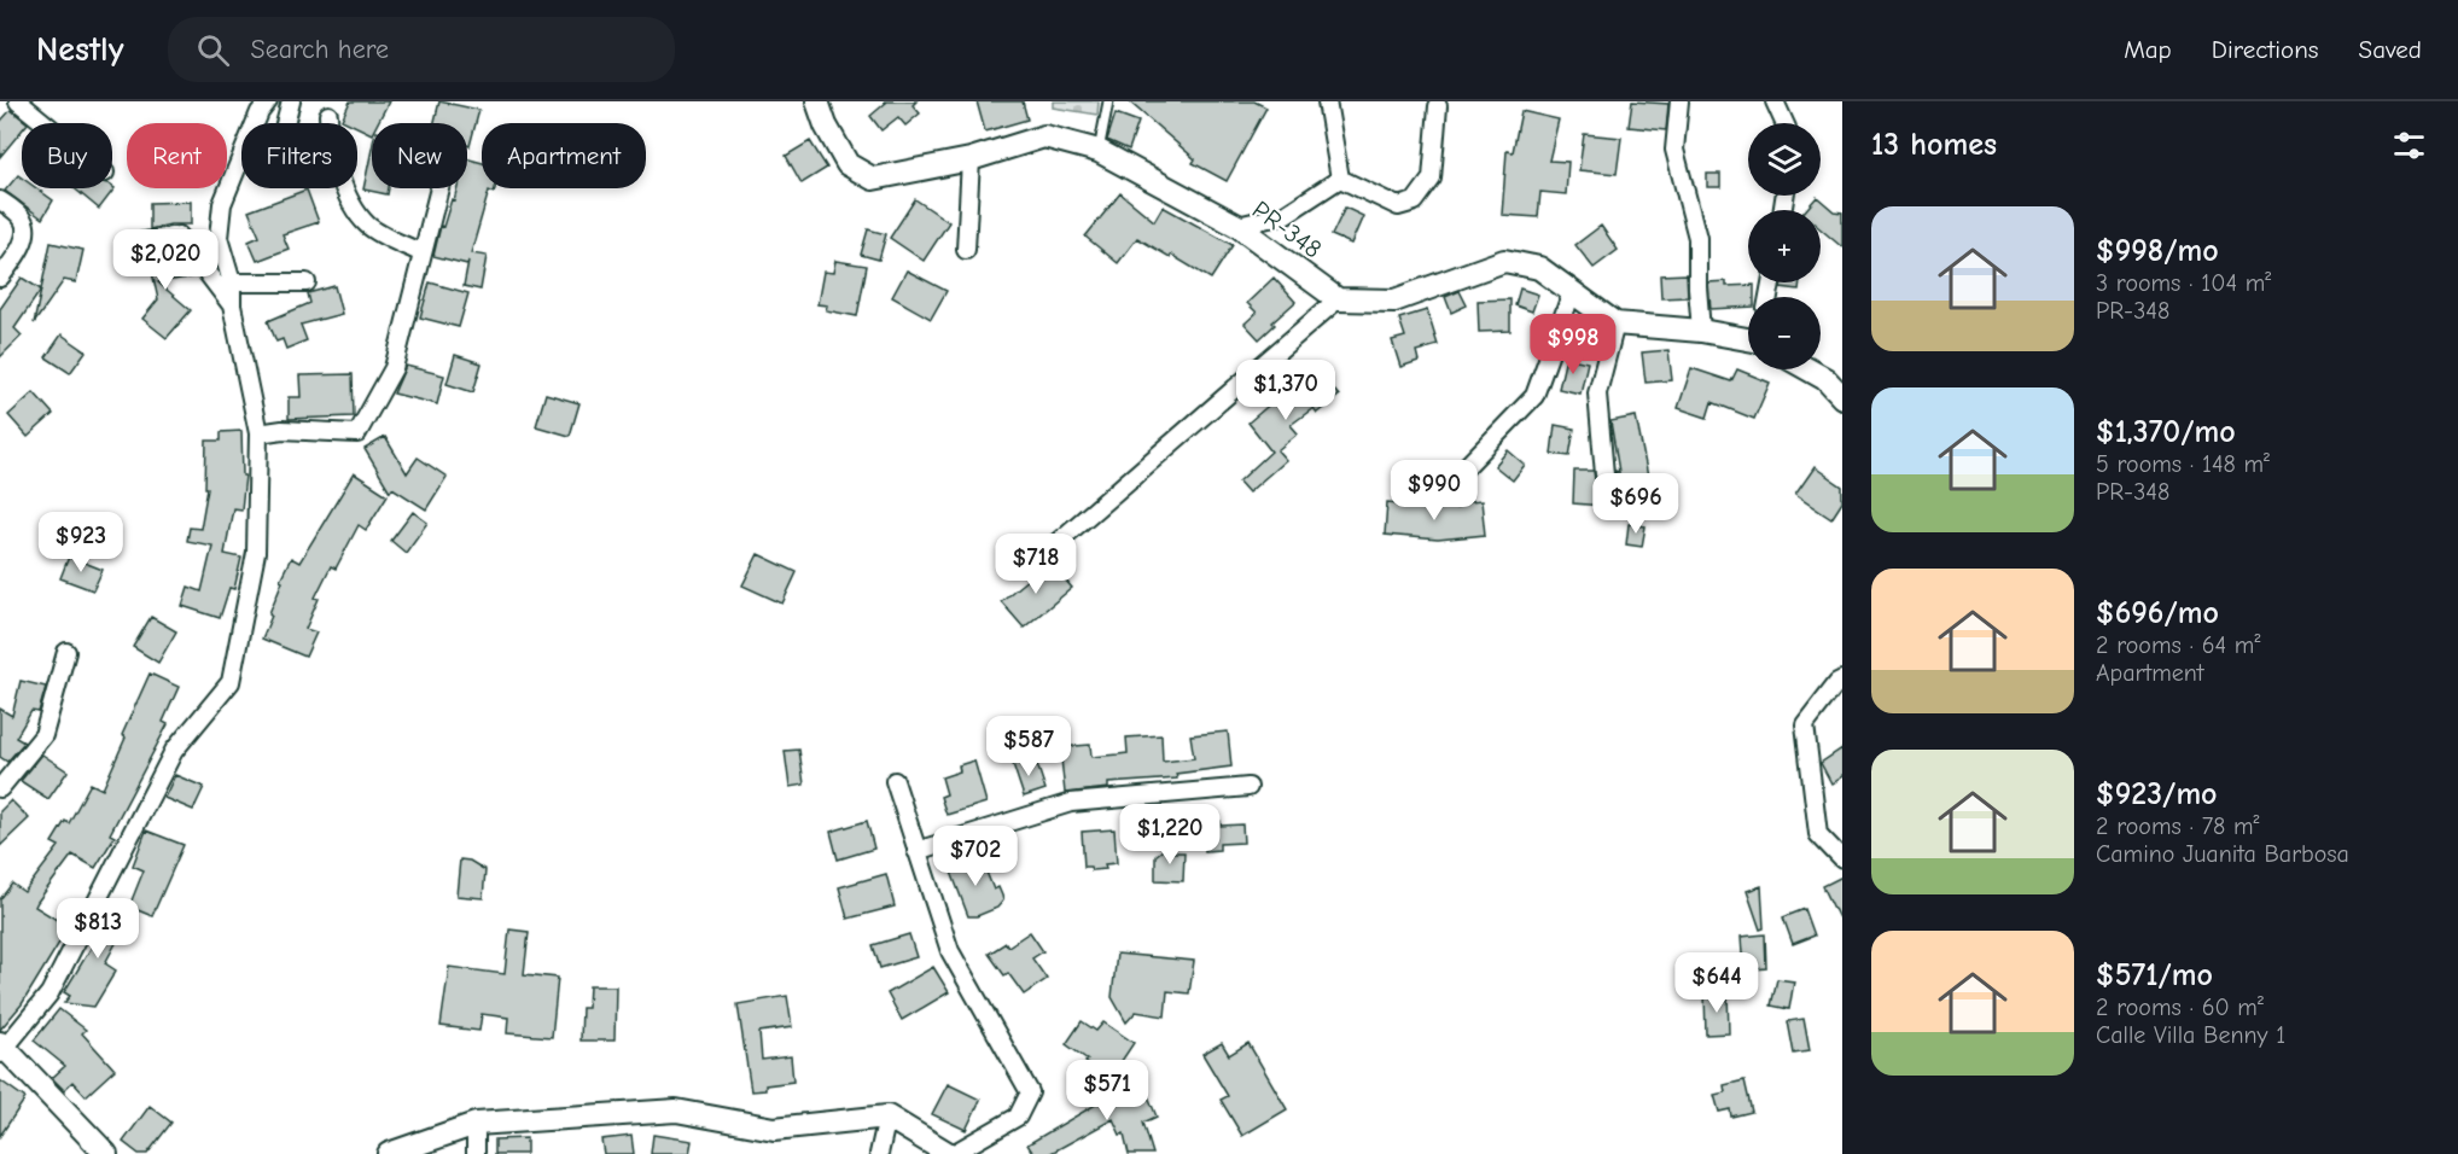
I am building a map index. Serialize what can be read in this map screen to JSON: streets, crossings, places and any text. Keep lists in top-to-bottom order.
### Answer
{
  "streets": {
    "street": ["PR-348"]
  },
  "page": {
    "header": "Nestly",
    "search": "Search here",
    "nav": ["Map", "Directions", "Saved"],
    "heading": "13 homes",
    "map_buttons": ["+", "−"],
    "chip": [
      "Buy",
      "Rent",
      "Filters",
      "New",
      "Apartment"
    ],
    "list": [
      {
        "name": "$998/mo",
        "note": "3 rooms · 104 m² · PR-348"
      },
      {
        "name": "$1,370/mo",
        "note": "5 rooms · 148 m² · PR-348"
      },
      {
        "name": "$696/mo",
        "note": "2 rooms · 64 m² · Apartment"
      },
      {
        "name": "$923/mo",
        "note": "2 rooms · 78 m² · Camino Juanita Barbosa"
      },
      {
        "name": "$571/mo",
        "note": "2 rooms · 60 m² · Calle Villa Benny 1"
      }
    ],
    "price": [
      "$2,020",
      "$998",
      "$1,370",
      "$990",
      "$696",
      "$923",
      "$718",
      "$587",
      "$1,220",
      "$702",
      "$813",
      "$644",
      "$571"
    ]
  }
}
